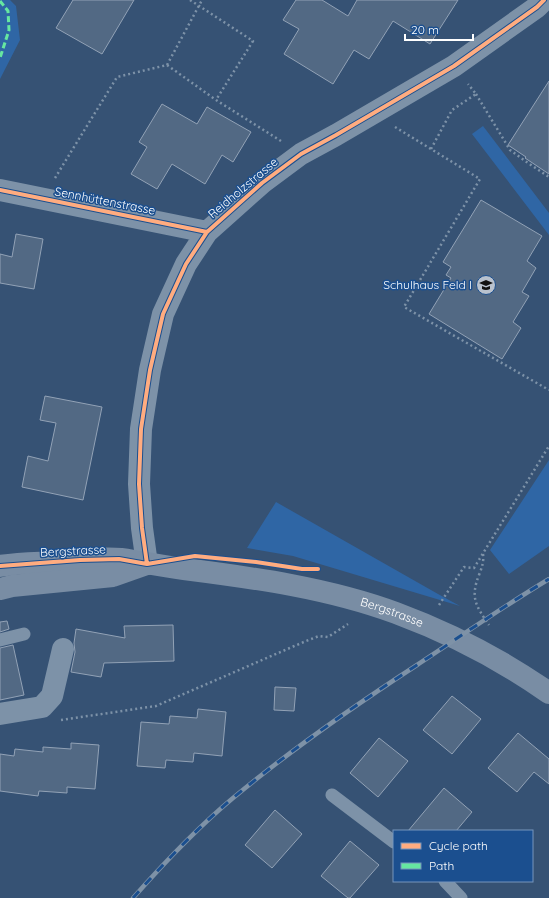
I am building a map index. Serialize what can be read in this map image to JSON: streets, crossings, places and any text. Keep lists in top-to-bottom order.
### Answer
{
  "streets": {
    "main road": ["Bergstrasse"],
    "street": ["Reidholzstrasse", "Sennhüttenstrasse"]
  },
  "crossings": [
    ["Reidholzstrasse", "Sennhüttenstrasse"],
    ["Reidholzstrasse", "Bergstrasse"]
  ],
  "places": {
    "school or university": ["Schulhaus Feld I"]
  },
  "legend": ["Cycle path", "Path"],
  "scale_bar": "20 m"
}
